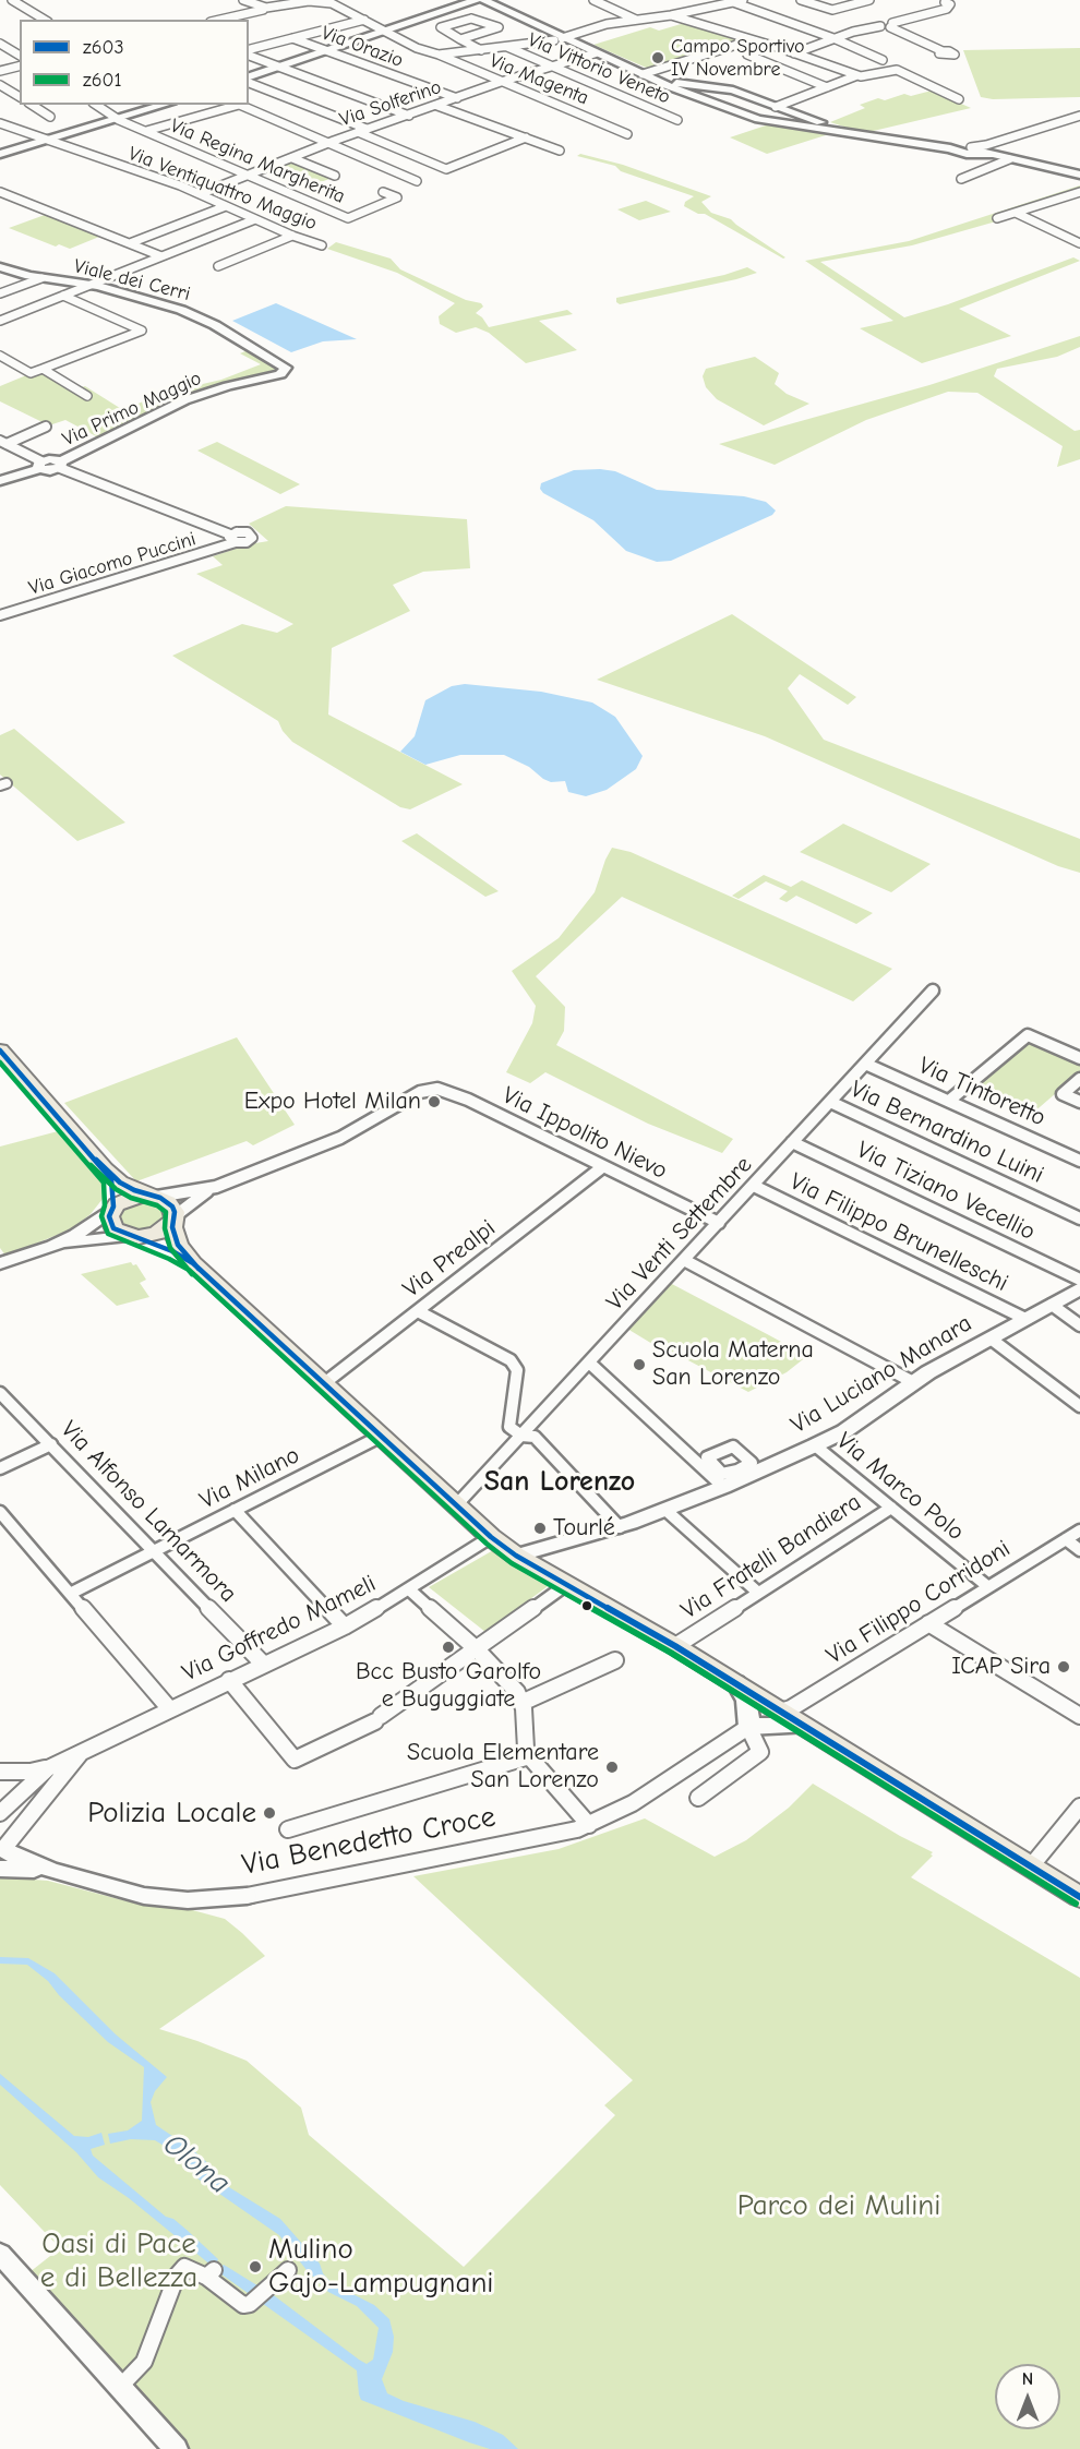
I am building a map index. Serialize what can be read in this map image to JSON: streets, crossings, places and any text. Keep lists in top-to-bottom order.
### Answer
{
  "streets": {
    "street": [
      "Via Orazio",
      "Via Vittorio Veneto",
      "Via Magenta",
      "Via Solferino",
      "Via Regina Margherita",
      "Via Ventiquattro Maggio",
      "Viale dei Cerri",
      "Via Primo Maggio",
      "Via Giacomo Puccini",
      "Via Tintoretto",
      "Via Bernardino Luini",
      "Via Ippolito Nievo",
      "Via Tiziano Vecellio",
      "Via Filippo Brunelleschi",
      "Via Venti Settembre",
      "Via Prealpi",
      "Via Luciano Manara",
      "Via Milano",
      "Via Marco Polo",
      "Via Alfonso Lamarmora",
      "Via Fratelli Bandiera",
      "Via Filippo Corridoni",
      "Via Goffredo Mameli",
      "Via Benedetto Croce"
    ]
  },
  "crossings": [
    ["Via Orazio", "Via Solferino"],
    ["Via Vittorio Veneto", "Via Solferino"],
    ["Via Magenta", "Via Solferino"],
    ["Via Solferino", "Via Regina Margherita"],
    ["Via Solferino", "Via Ventiquattro Maggio"],
    ["Viale dei Cerri", "Via Primo Maggio"],
    ["Via Primo Maggio", "Via Giacomo Puccini"],
    ["Via Tintoretto", "Via Venti Settembre"],
    ["Via Bernardino Luini", "Via Venti Settembre"],
    ["Via Ippolito Nievo", "Via Venti Settembre"],
    ["Via Ippolito Nievo", "Via Prealpi"],
    ["Via Tiziano Vecellio", "Via Venti Settembre"],
    ["Via Filippo Brunelleschi", "Via Venti Settembre"],
    ["Via Filippo Brunelleschi", "Via Luciano Manara"],
    ["Via Luciano Manara", "Via Marco Polo"],
    ["Via Milano", "Via Alfonso Lamarmora"],
    ["Via Marco Polo", "Via Fratelli Bandiera"],
    ["Via Marco Polo", "Via Filippo Corridoni"],
    ["Via Alfonso Lamarmora", "Via Goffredo Mameli"],
    ["Via Filippo Corridoni", "Via Benedetto Croce"],
    ["Via Goffredo Mameli", "Via Benedetto Croce"]
  ],
  "districts": ["San Lorenzo"],
  "water": ["Olona"],
  "parks": ["Parco dei Mulini", "Oasi di Pace e di Bellezza"],
  "places": [
    "Campo Sportivo IV Novembre",
    "Expo Hotel Milan",
    "Scuola Materna San Lorenzo",
    "Tourlé",
    "Bcc Busto Garolfo e Buguggiate",
    "ICAP Sira",
    "Scuola Elementare San Lorenzo",
    "Polizia Locale",
    "Mulino Gajo-Lampugnani"
  ],
  "lines": ["transit line z603", "transit line z601"],
  "legend": ["z603", "z601"],
  "north": "top"
}
